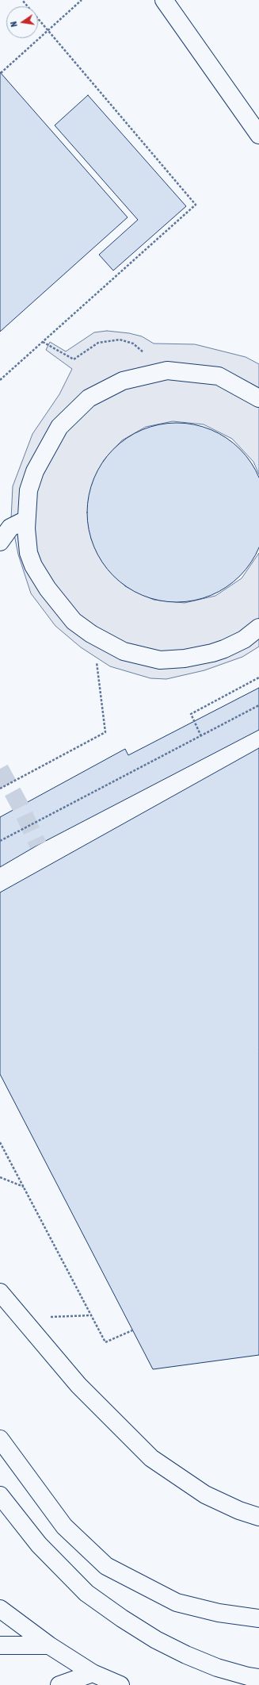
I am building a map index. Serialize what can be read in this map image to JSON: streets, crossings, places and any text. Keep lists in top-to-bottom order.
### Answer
{
  "north": "left"
}
